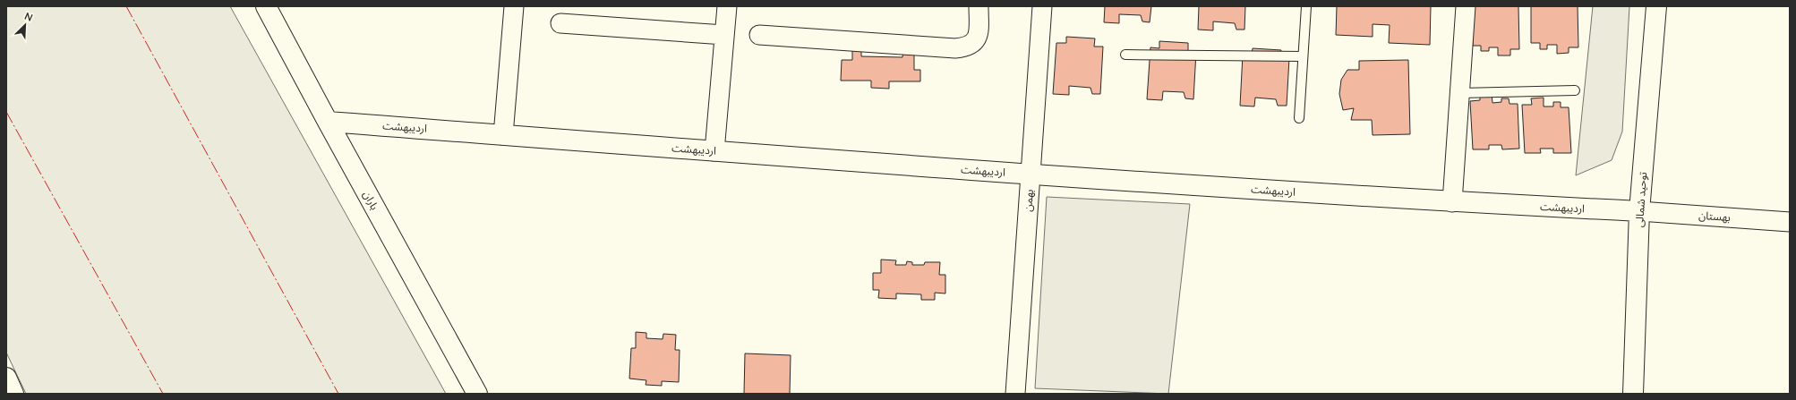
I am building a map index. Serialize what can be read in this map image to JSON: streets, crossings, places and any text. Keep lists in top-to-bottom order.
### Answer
{
  "streets": {
    "street": [
      "اردیبهشت",
      "توحید شمالی",
      "باران",
      "بهمن",
      "بهستان"
    ]
  },
  "crossings": [
    ["اردیبهشت", "توحید شمالی"],
    ["اردیبهشت", "باران"],
    ["اردیبهشت", "بهمن"],
    ["اردیبهشت", "بهستان"],
    ["توحید شمالی", "بهستان"]
  ],
  "north": "top right"
}
